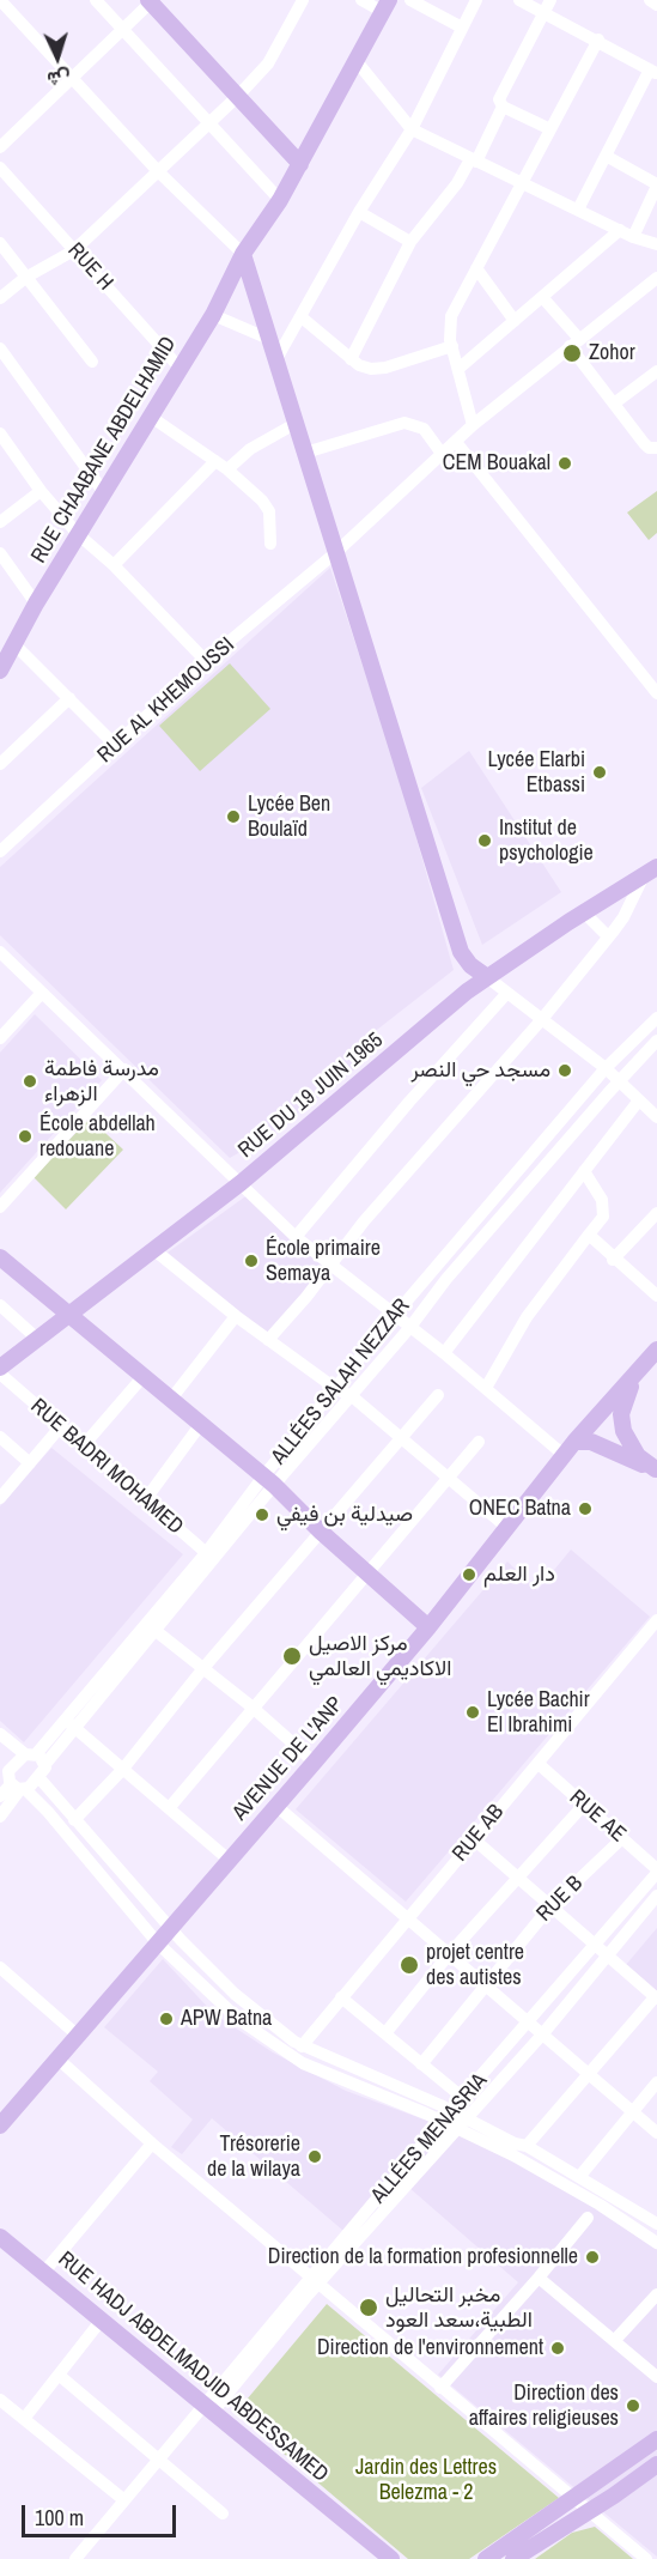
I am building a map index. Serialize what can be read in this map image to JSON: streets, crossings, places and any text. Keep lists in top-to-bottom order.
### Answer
{
  "streets": {
    "main road": [
      "RUE CHAABANE ABDELHAMID",
      "RUE DU 19 JUIN 1965",
      "AVENUE DE L'ANP",
      "RUE HADJ ABDELMADJID ABDESSAMED"
    ],
    "street": [
      "RUE H",
      "RUE AL KHEMOUSSI",
      "ALLÉES SALAH NEZZAR",
      "RUE BADRI MOHAMED",
      "RUE AE",
      "RUE AB",
      "RUE B",
      "ALLÉES MENASRIA"
    ]
  },
  "crossings": [
    ["RUE H", "RUE CHAABANE ABDELHAMID"],
    ["ALLÉES SALAH NEZZAR", "RUE BADRI MOHAMED"],
    ["RUE AE", "RUE AB"],
    ["RUE AE", "RUE B"],
    ["RUE AE", "ALLÉES MENASRIA"],
    ["ALLÉES MENASRIA", "RUE HADJ ABDELMADJID ABDESSAMED"]
  ],
  "parks": ["Jardin des Lettres Belezma - 2"],
  "places": [
    "Zohor",
    "CEM Bouakal",
    "Lycée Elarbi Etbassi",
    "Lycée Ben Boulaïd",
    "Institut de psychologie",
    "مسجد حي النصر",
    "مدرسة فاطمة الزهراء",
    "École abdellah redouane",
    "École primaire Semaya",
    "ONEC Batna",
    "صيدلية بن فيفي",
    "دار العلم",
    "مركز الاصيل الاكاديمي العالمي",
    "Lycée Bachir El Ibrahimi",
    "projet centre des autistes",
    "APW Batna",
    "Trésorerie de la wilaya",
    "Direction de la formation profesionnelle",
    "مخبر التحاليل الطبية،سعد العود",
    "Direction de l'environnement",
    "Direction des affaires religieuses"
  ],
  "scale_bar": "100 m",
  "north": "bottom"
}
